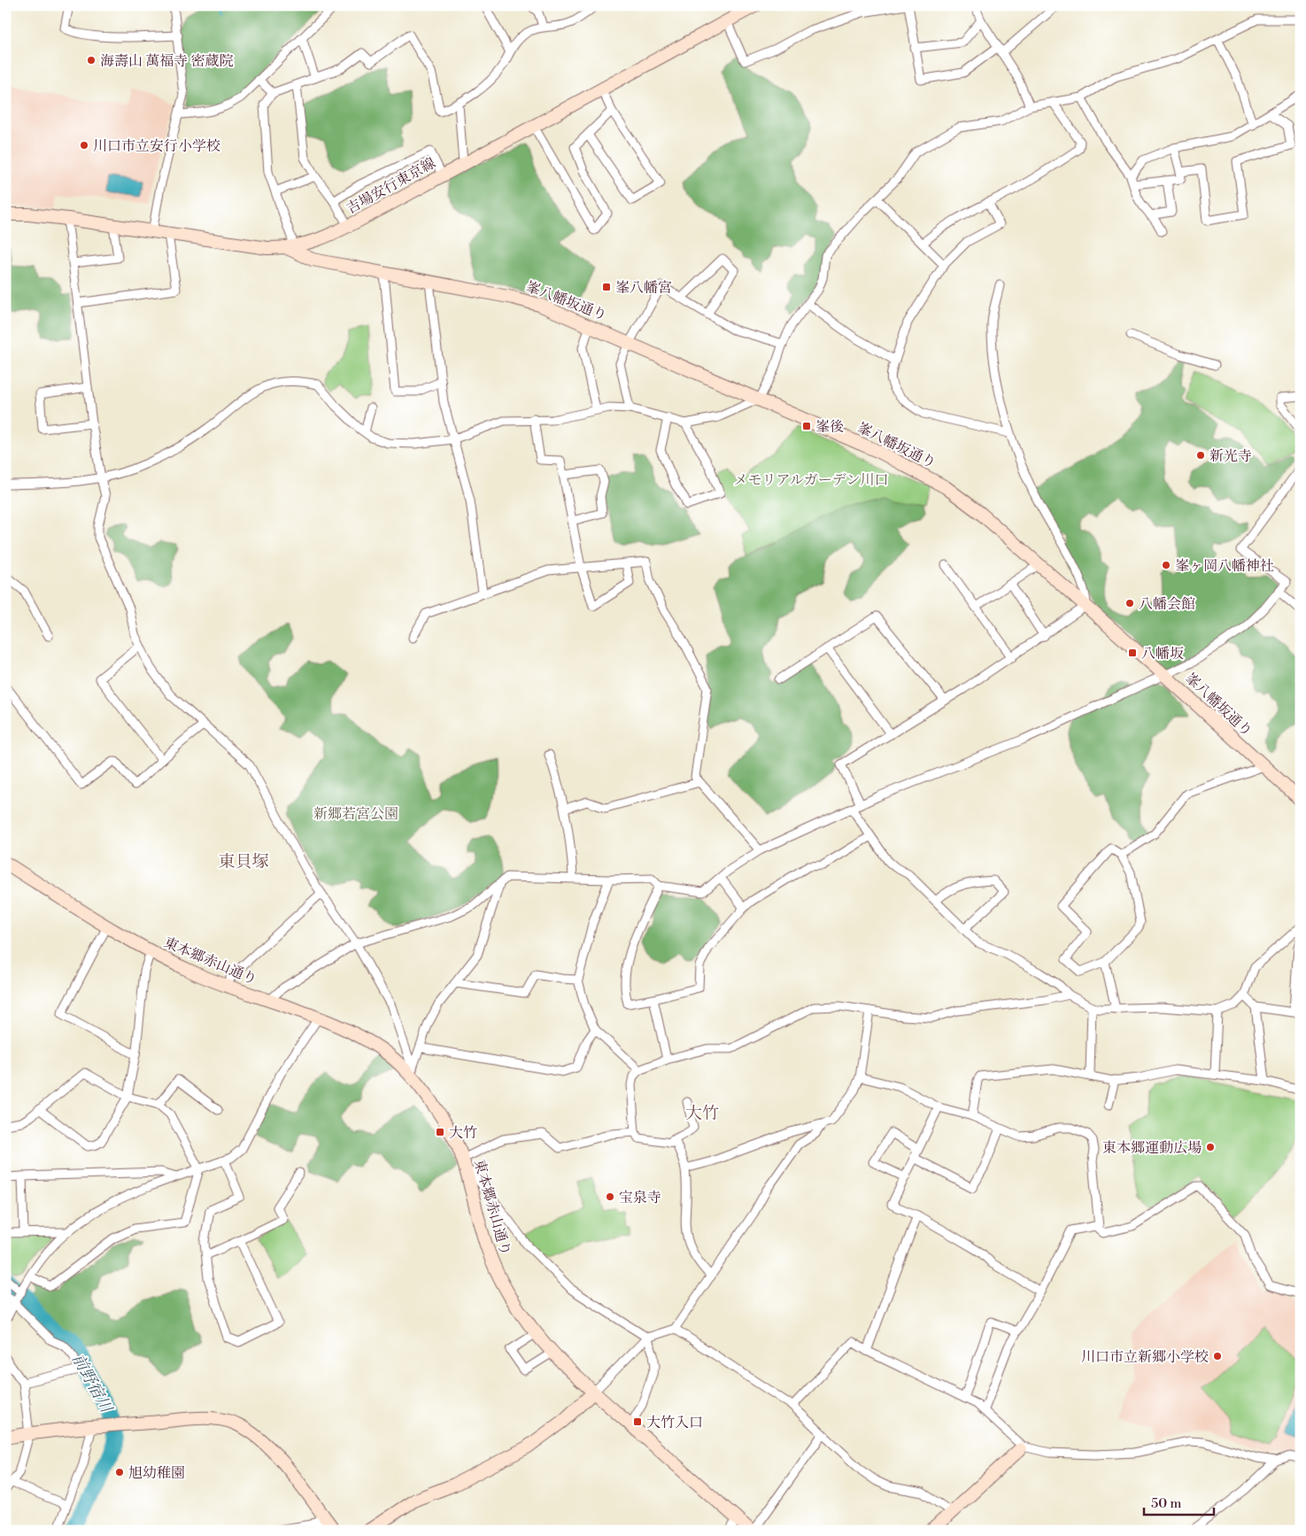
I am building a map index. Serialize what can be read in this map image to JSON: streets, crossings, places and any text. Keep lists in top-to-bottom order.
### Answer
{
  "streets": {
    "street": ["吉場安行東京線", "峯八幡坂通り", "東本郷赤山通り"]
  },
  "crossings": [
    ["吉場安行東京線", "峯八幡坂通り"]
  ],
  "districts": ["東貝塚", "大竹"],
  "water": ["前野宿川"],
  "parks": ["メモリアルガーデン川口", "新郷若宮公園"],
  "places": {
    "other": [
      "海壽山 萬福寺 密蔵院",
      "川口市立安行小学校",
      "新光寺",
      "峯ヶ岡八幡神社",
      "八幡会館",
      "東本郷運動広場",
      "宝泉寺",
      "川口市立新郷小学校",
      "旭幼稚園"
    ],
    "transit": [
      "峯八幡宮",
      "峯後",
      "八幡坂",
      "大竹",
      "大竹入口"
    ]
  },
  "scale_bar": "50 m"
}
